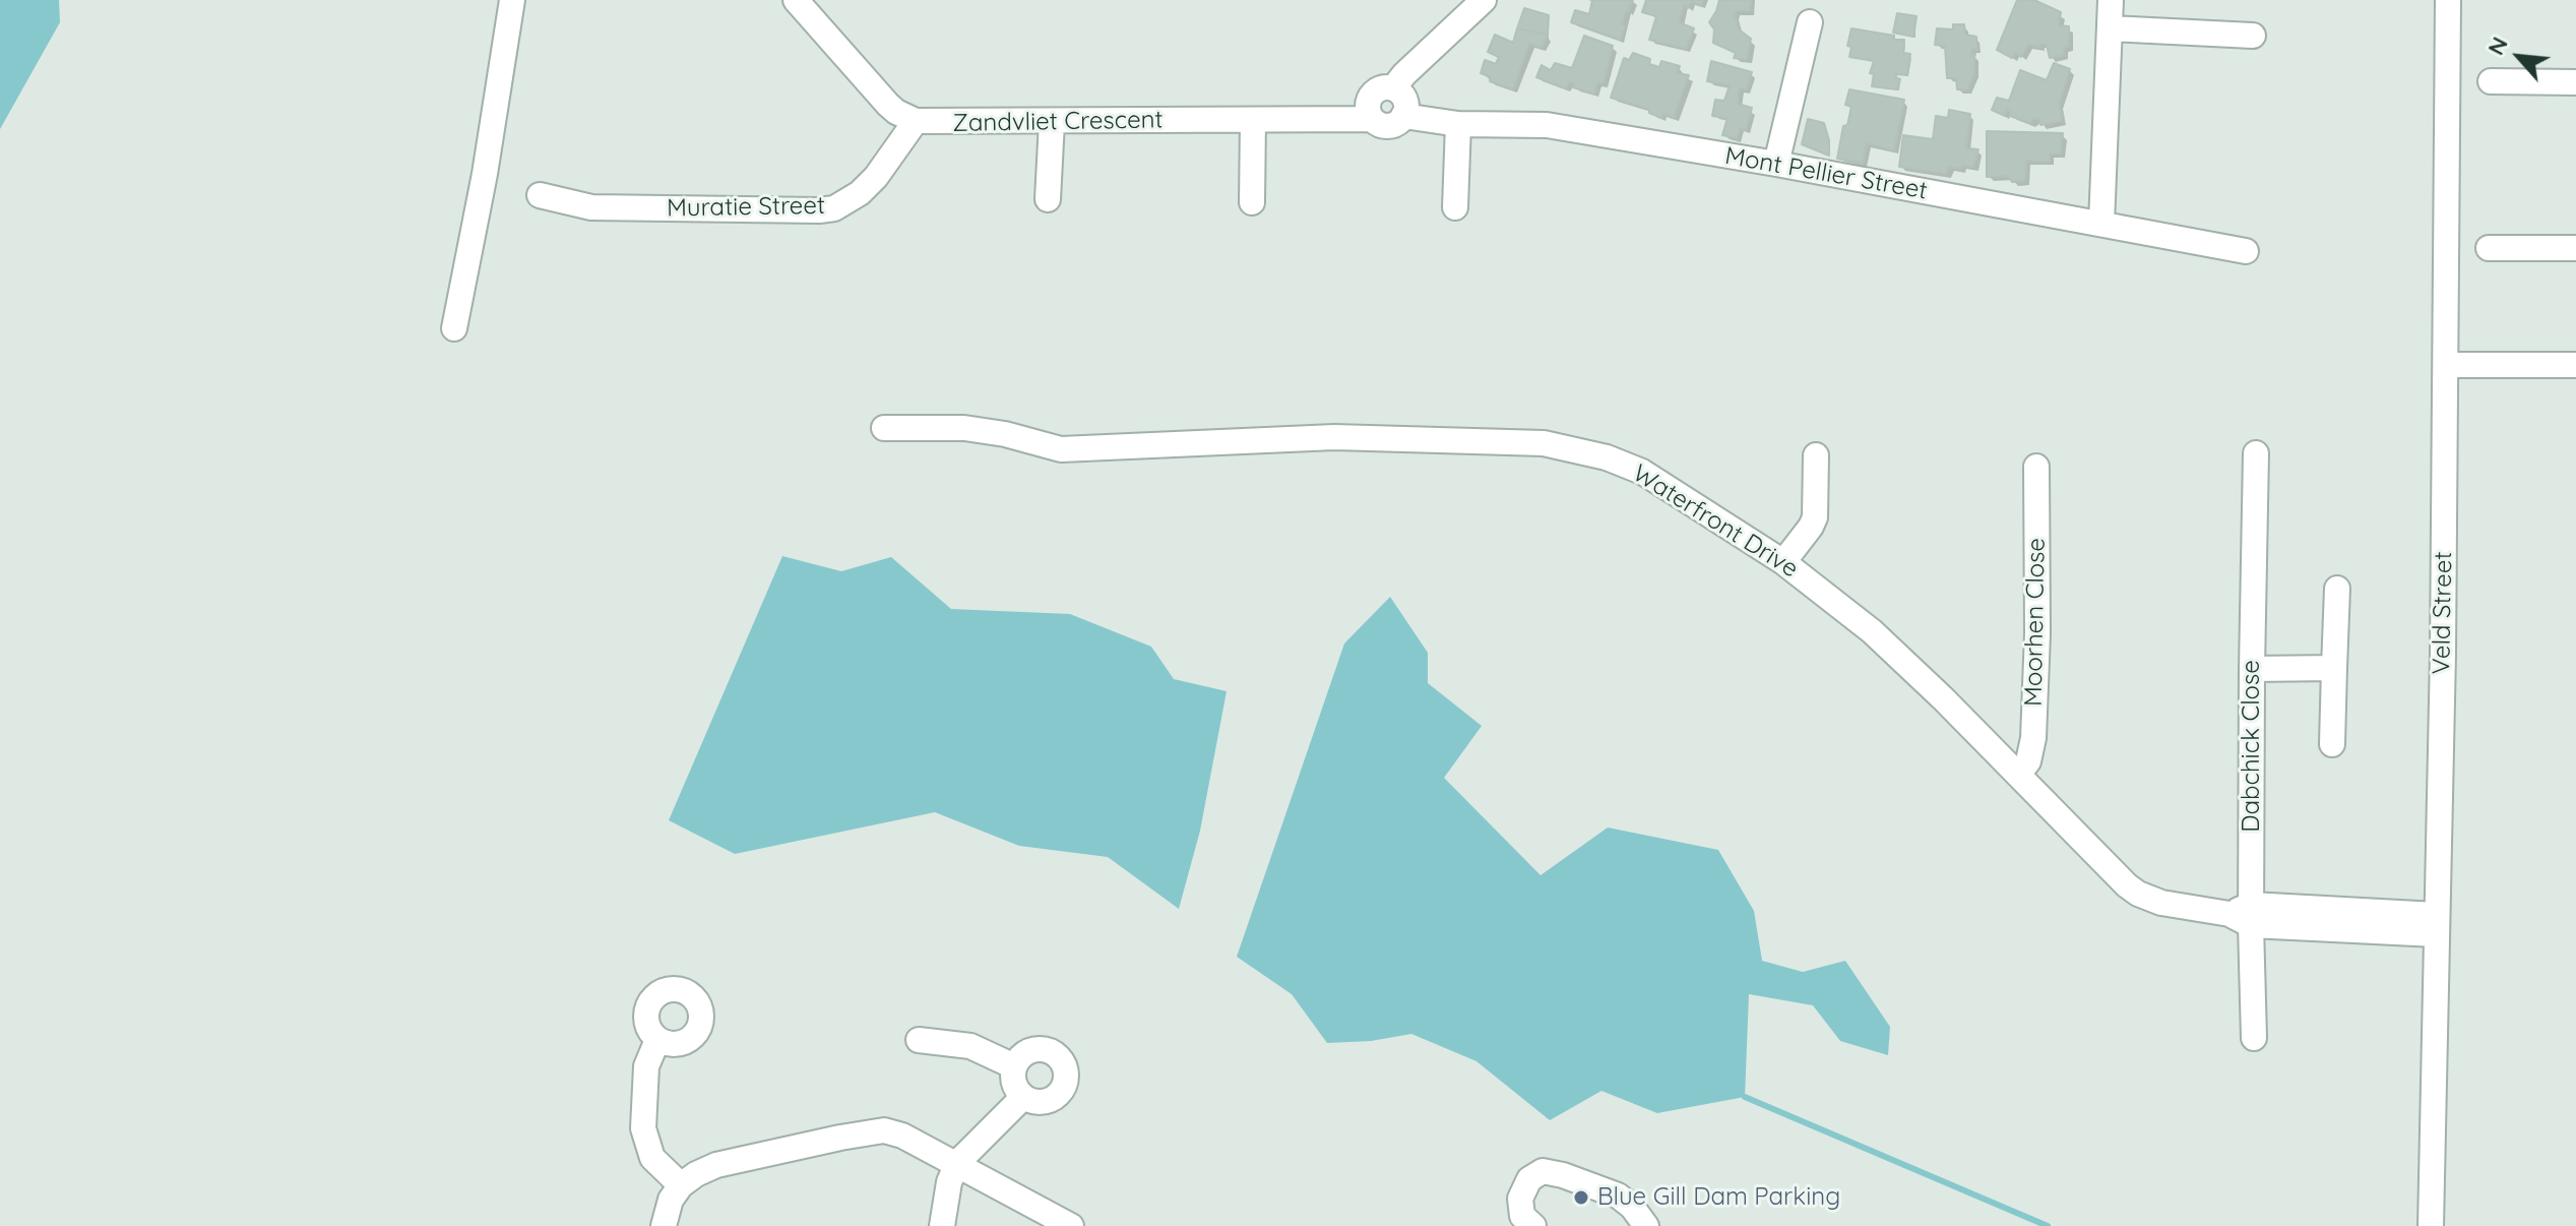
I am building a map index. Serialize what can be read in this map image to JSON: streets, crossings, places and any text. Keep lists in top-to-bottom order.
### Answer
{
  "streets": {
    "street": [
      "Zandvliet Crescent",
      "Mont Pellier Street",
      "Muratie Street",
      "Waterfront Drive",
      "Veld Street",
      "Moorhen Close",
      "Dabchick Close"
    ]
  },
  "crossings": [
    ["Zandvliet Crescent", "Mont Pellier Street"],
    ["Zandvliet Crescent", "Muratie Street"],
    ["Waterfront Drive", "Veld Street"],
    ["Waterfront Drive", "Moorhen Close"],
    ["Waterfront Drive", "Dabchick Close"]
  ],
  "places": ["Blue Gill Dam Parking"],
  "north": "top left"
}
